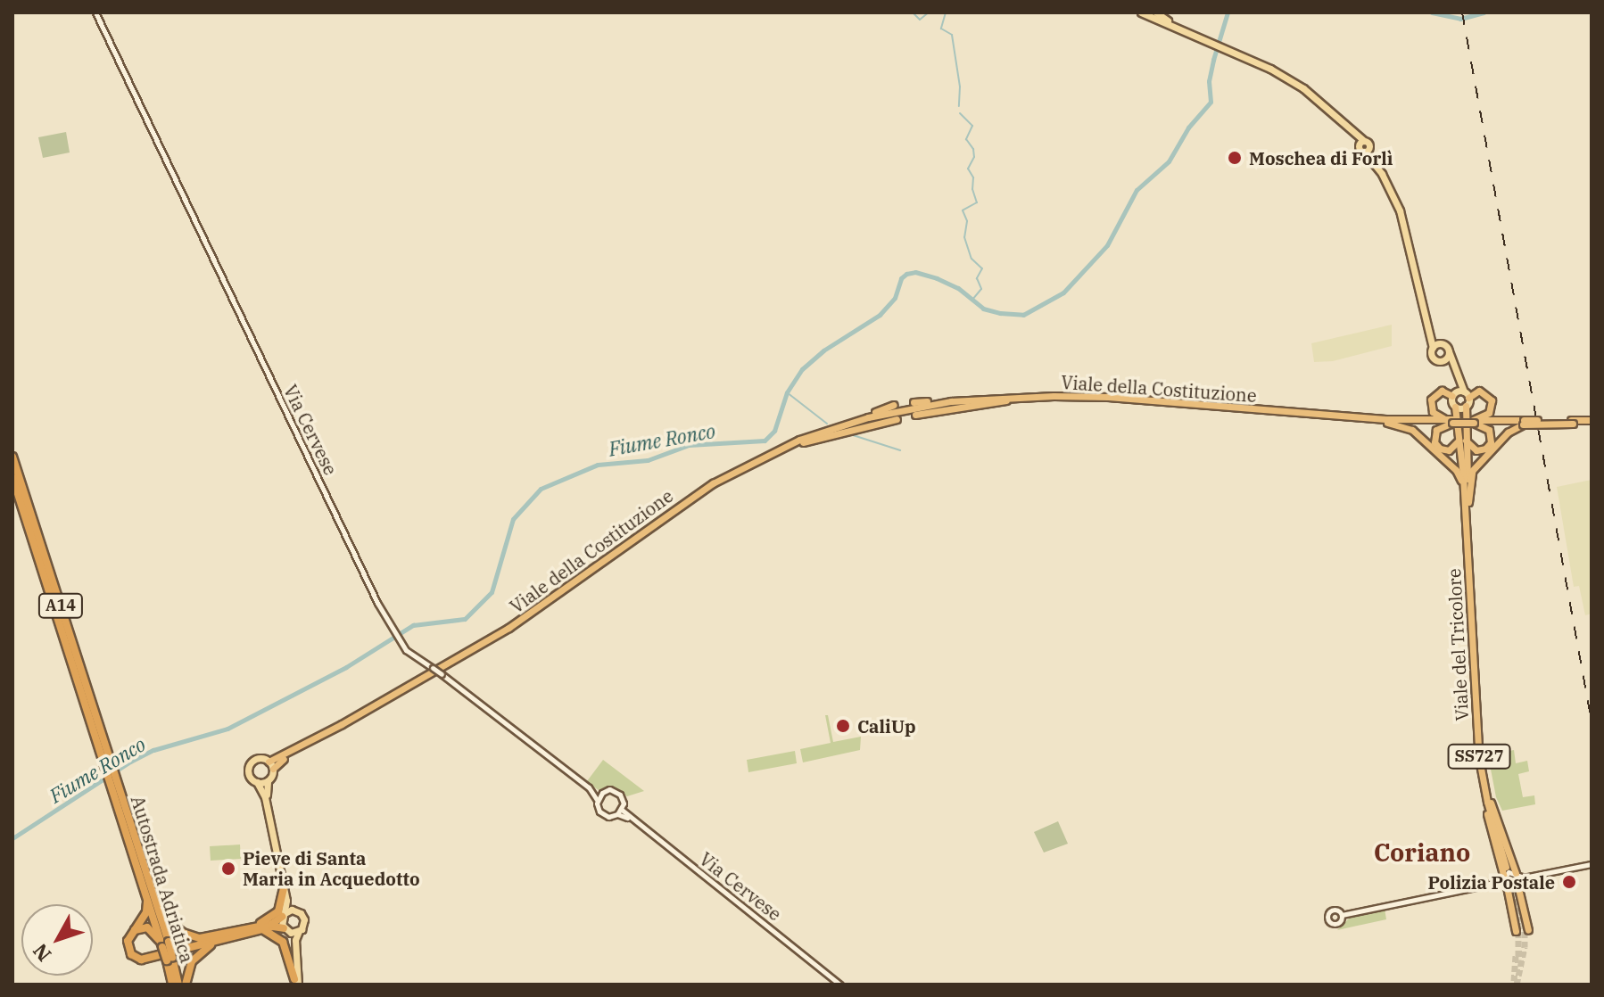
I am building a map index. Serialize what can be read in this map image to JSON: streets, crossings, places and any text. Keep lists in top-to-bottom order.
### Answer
{
  "streets": {
    "highway": [
      "Viale della Costituzione",
      "A14",
      "Viale del Tricolore",
      "SS727",
      "Autostrada Adriatica"
    ],
    "main road": ["Via Cervese"]
  },
  "crossings": [
    ["A14", "Autostrada Adriatica"]
  ],
  "districts": ["Coriano"],
  "water": ["Fiume Ronco"],
  "places": [
    "Moschea di Forlì",
    "CaliUp",
    "Pieve di Santa Maria in Acquedotto",
    "Polizia Postale"
  ],
  "north": "bottom left"
}
